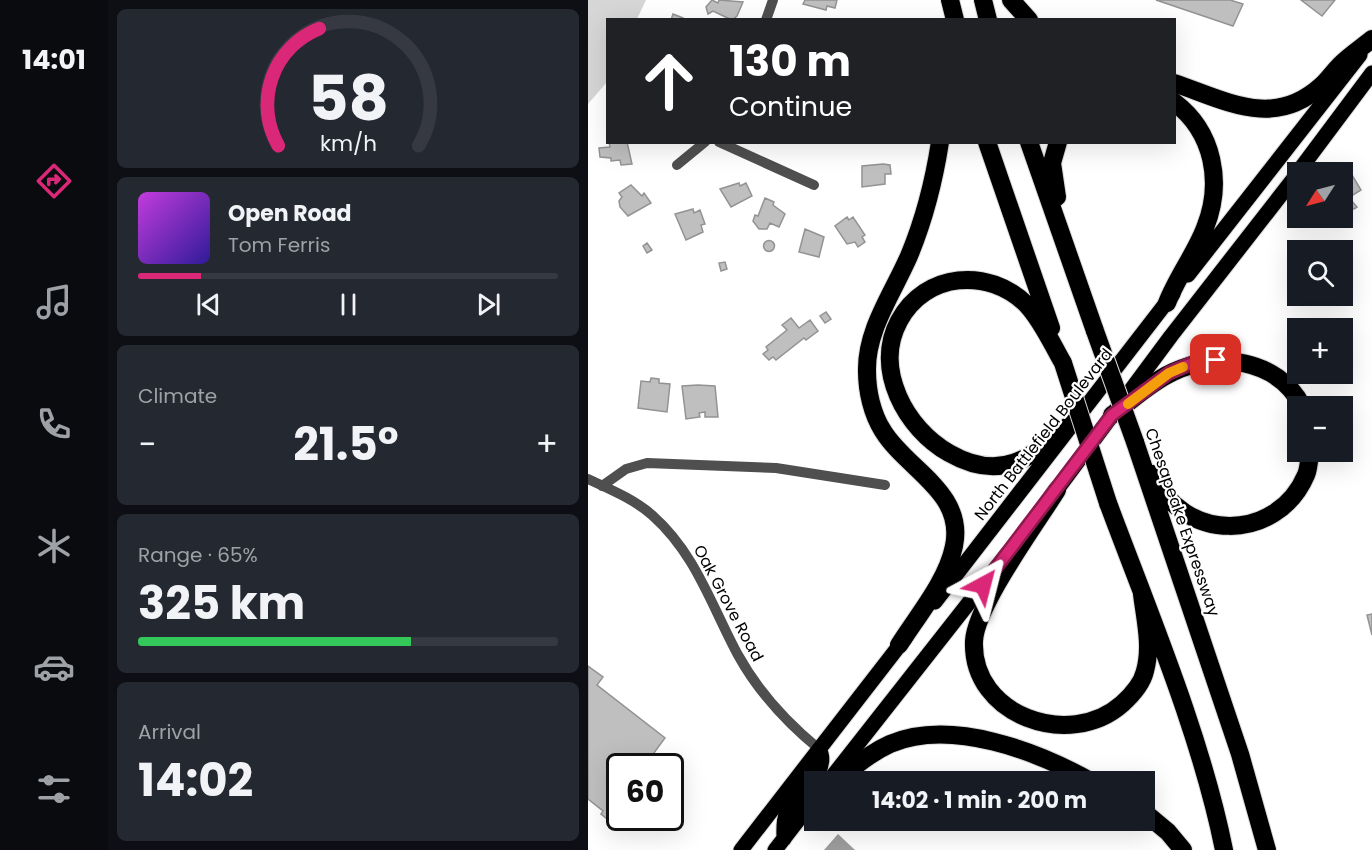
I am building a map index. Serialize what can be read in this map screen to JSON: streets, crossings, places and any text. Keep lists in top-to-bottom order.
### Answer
{
  "streets": {
    "highway": ["Chesapeake Expressway"],
    "main road": ["North Battlefield Boulevard"],
    "street": ["Oak Grove Road"]
  },
  "crossings": [
    ["North Battlefield Boulevard", "Oak Grove Road"]
  ],
  "north": "bottom left",
  "page": {
    "tabs": "14:01",
    "turn": ["130 m", "Continue"],
    "map_buttons": ["+", "−"],
    "song": ["Open Road", "Tom Ferris"],
    "tile": [
      "Climate",
      ["Range · 65%", "325 km"],
      ["Arrival", "14:02"]
    ],
    "heat": ["−", "21.5°", "+"],
    "limit": "60",
    "trip": "14:02 · 1 min · 200 m",
    "gauge": ["58", "km/h"]
  }
}
